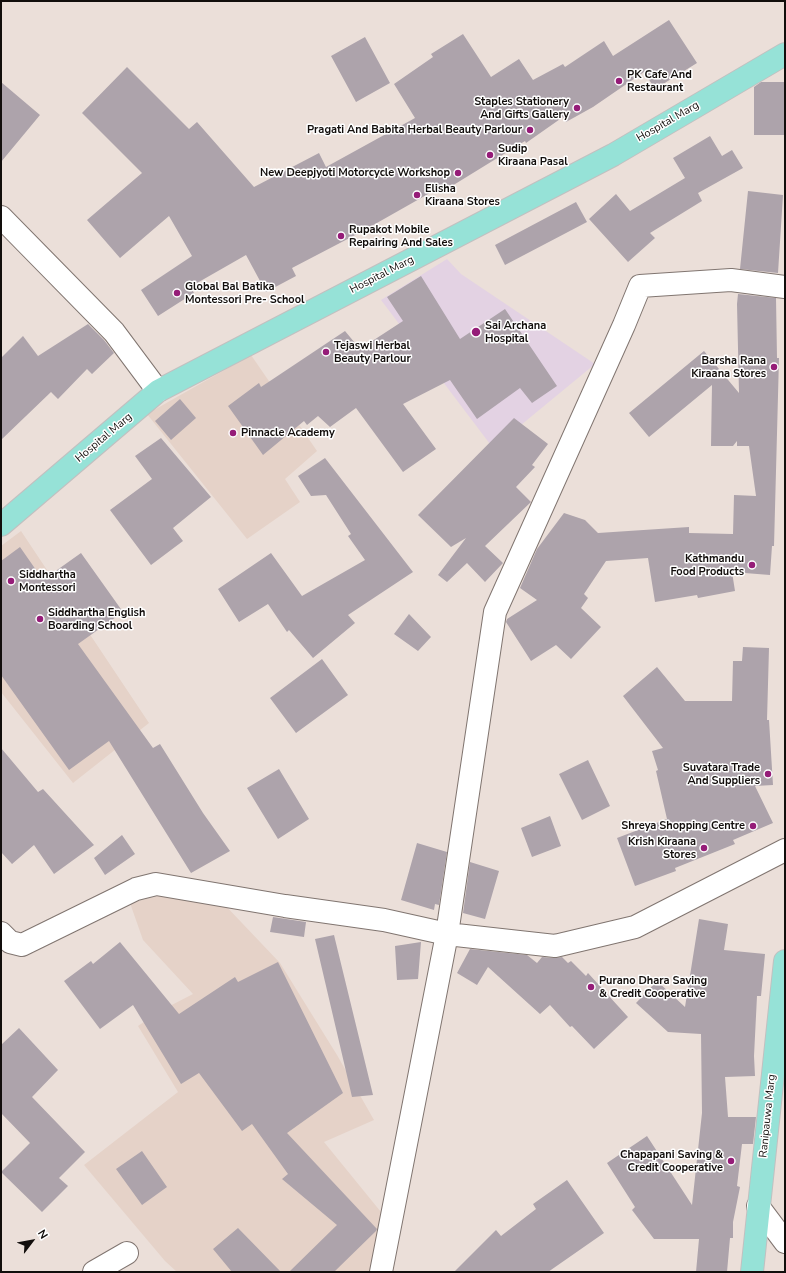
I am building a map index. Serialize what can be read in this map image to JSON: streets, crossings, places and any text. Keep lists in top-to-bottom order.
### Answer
{
  "streets": {
    "main road": ["Hospital Marg", "Ranipauwa Marg"]
  },
  "places": [
    "PK Cafe And Restaurant",
    "Staples Stationery And Gifts Gallery",
    "Pragati And Babita Herbal Beauty Parlour",
    "Sudip Kiraana Pasal",
    "New Deepjyoti Motorcycle Workshop",
    "Elisha Kiraana Stores",
    "Rupakot Mobile Repairing And Sales",
    "Global Bal Batika Montessori Pre- School",
    "Sai Archana Hospital",
    "Tejaswi Herbal Beauty Parlour",
    "Barsha Rana Kiraana Stores",
    "Pinnacle Academy",
    "Kathmandu Food Products",
    "Siddhartha Montessori",
    "Siddhartha English Boarding School",
    "Suvatara Trade And Suppliers",
    "Shreya Shopping Centre",
    "Krish Kiraana Stores",
    "Purano Dhara Saving & Credit Cooperative",
    "Chapapani Saving & Credit Cooperative"
  ],
  "north": "top right"
}
